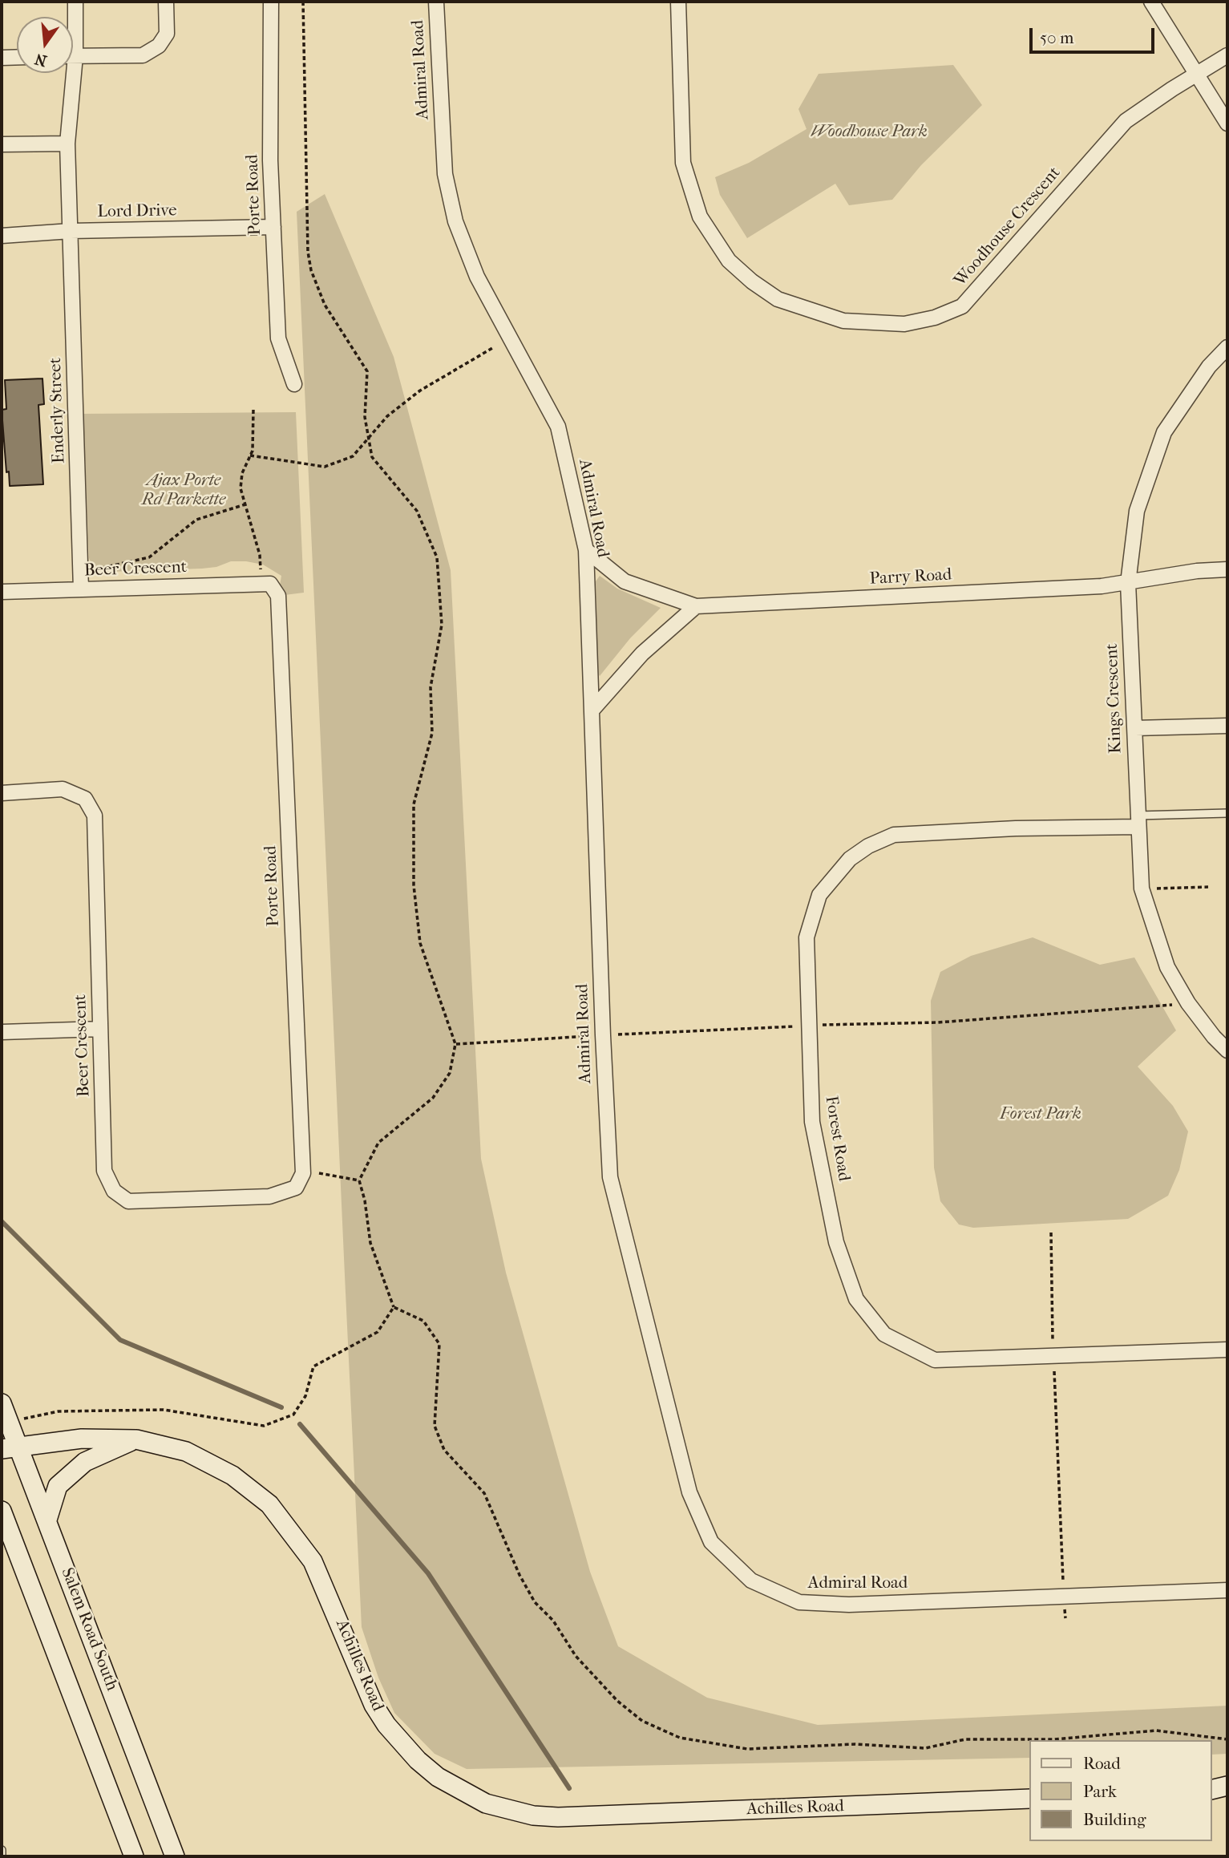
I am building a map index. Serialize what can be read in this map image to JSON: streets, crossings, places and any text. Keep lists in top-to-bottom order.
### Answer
{
  "streets": {
    "street": [
      "Admiral Road",
      "Porte Road",
      "Lord Drive",
      "Woodhouse Crescent",
      "Enderly Street",
      "Beer Crescent",
      "Parry Road",
      "Kings Crescent",
      "Forest Road",
      "Salem Road South",
      "Achilles Road"
    ]
  },
  "crossings": [
    ["Admiral Road", "Parry Road"],
    ["Porte Road", "Lord Drive"],
    ["Porte Road", "Beer Crescent"],
    ["Lord Drive", "Enderly Street"],
    ["Enderly Street", "Beer Crescent"],
    ["Parry Road", "Kings Crescent"],
    ["Kings Crescent", "Forest Road"],
    ["Salem Road South", "Achilles Road"]
  ],
  "parks": ["Woodhouse Park", "Ajax Porte Rd Parkette", "Forest Park"],
  "legend": ["Road", "Park", "Building"],
  "scale_bar": "50 m",
  "north": "bottom"
}
